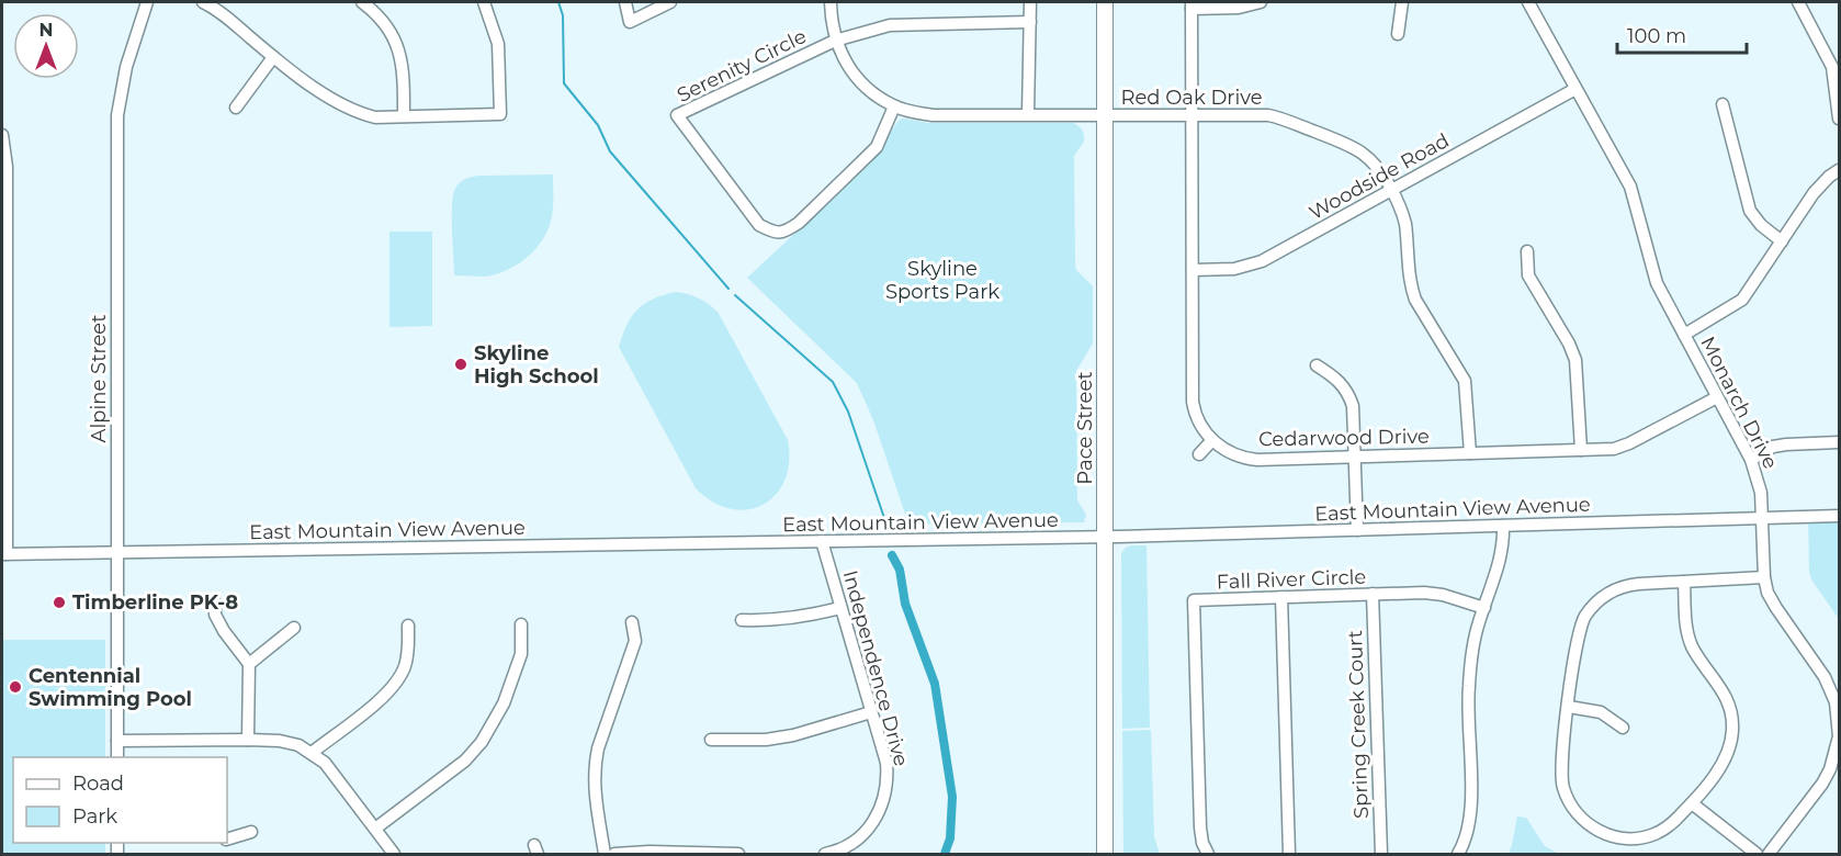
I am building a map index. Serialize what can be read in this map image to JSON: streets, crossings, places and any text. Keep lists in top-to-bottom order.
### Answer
{
  "streets": {
    "main road": ["Pace Street"],
    "street": [
      "Serenity Circle",
      "Red Oak Drive",
      "Woodside Road",
      "Alpine Street",
      "Monarch Drive",
      "Cedarwood Drive",
      "East Mountain View Avenue",
      "Fall River Circle",
      "Independence Drive",
      "Spring Creek Court"
    ]
  },
  "crossings": [
    ["Serenity Circle", "Red Oak Drive"],
    ["Red Oak Drive", "Woodside Road"],
    ["Red Oak Drive", "Pace Street"],
    ["Red Oak Drive", "Cedarwood Drive"],
    ["Woodside Road", "Monarch Drive"],
    ["Woodside Road", "Cedarwood Drive"],
    ["Alpine Street", "East Mountain View Avenue"],
    ["Monarch Drive", "Cedarwood Drive"],
    ["Monarch Drive", "East Mountain View Avenue"],
    ["Pace Street", "East Mountain View Avenue"],
    ["East Mountain View Avenue", "Independence Drive"],
    ["Fall River Circle", "Spring Creek Court"]
  ],
  "parks": ["Skyline Sports Park"],
  "places": ["Skyline High School", "Timberline PK-8", "Centennial Swimming Pool"],
  "legend": ["Road", "Park"],
  "scale_bar": "100 m",
  "north": "top"
}
